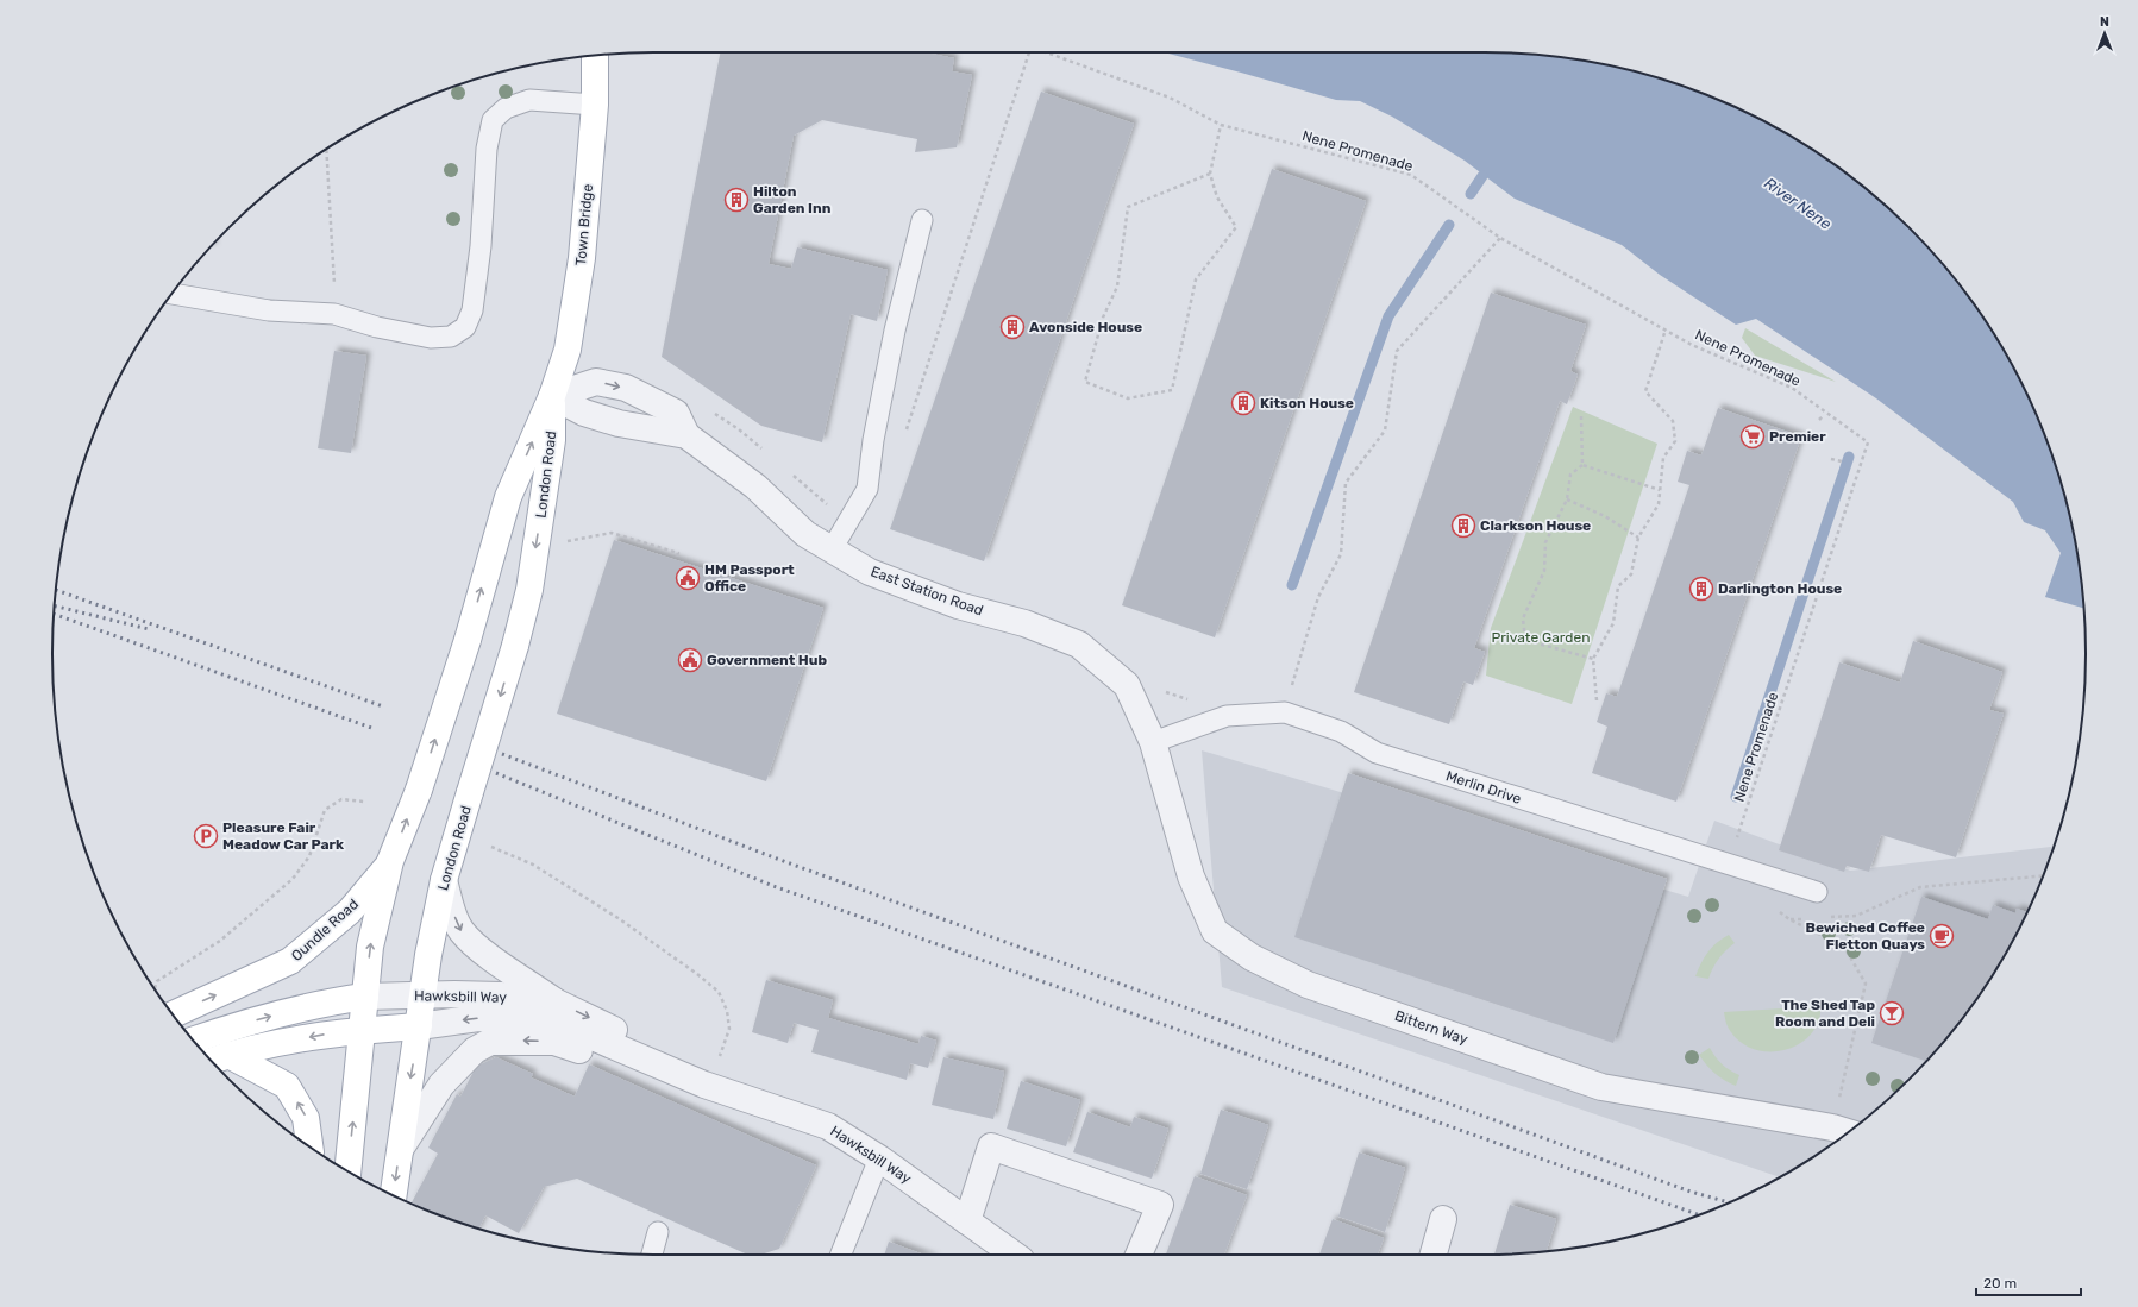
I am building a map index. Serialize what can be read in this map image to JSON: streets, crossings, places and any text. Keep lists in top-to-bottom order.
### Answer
{
  "streets": {
    "main road": ["Town Bridge", "London Road", "Oundle Road"],
    "street": ["East Station Road", "Hawksbill Way", "Bittern Way"],
    "lane": ["Merlin Drive"],
    "path": ["Nene Promenade"]
  },
  "crossings": [
    ["Nene Promenade", "Merlin Drive"],
    ["Town Bridge", "London Road"],
    ["Town Bridge", "East Station Road"],
    ["London Road", "East Station Road"],
    ["London Road", "Oundle Road"],
    ["London Road", "Hawksbill Way"],
    ["East Station Road", "Merlin Drive"],
    ["East Station Road", "Bittern Way"],
    ["Merlin Drive", "Bittern Way"]
  ],
  "water": ["River Nene"],
  "parks": ["Private Garden"],
  "places": {
    "building": [
      "Hilton Garden Inn",
      "Avonside House",
      "Kitson House",
      "Clarkson House",
      "Darlington House"
    ],
    "supermarket": ["Premier"],
    "public building": ["HM Passport Office", "Government Hub"],
    "parking": ["Pleasure Fair Meadow Car Park"],
    "cafe": ["Bewiched Coffee Fletton Quays"],
    "bar": ["The Shed Tap Room and Deli"]
  },
  "scale_bar": "20 m",
  "north": "top"
}
